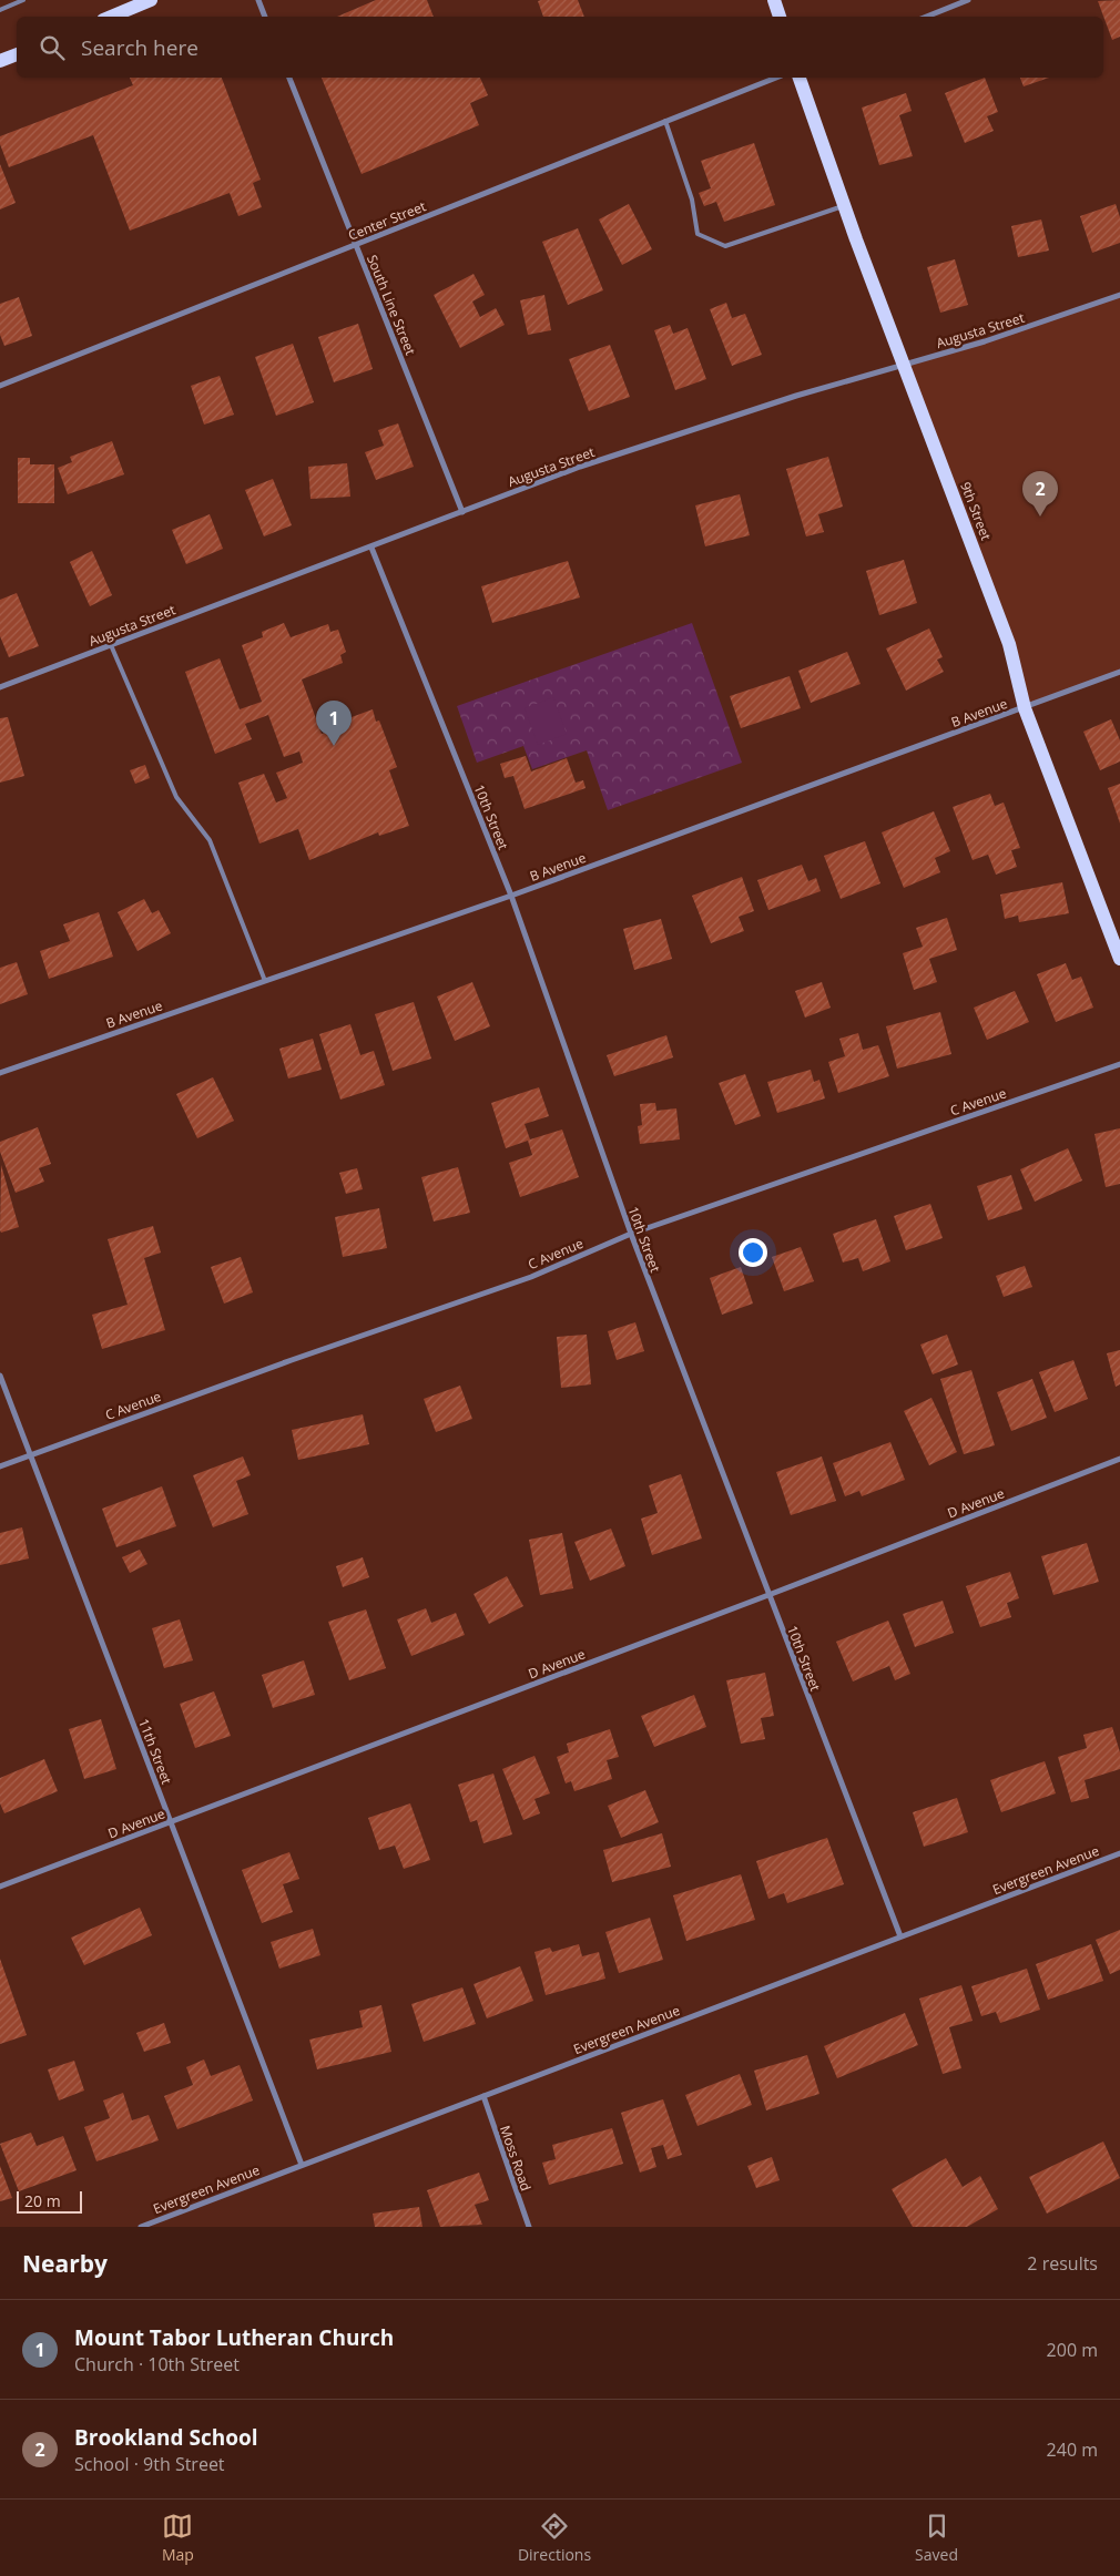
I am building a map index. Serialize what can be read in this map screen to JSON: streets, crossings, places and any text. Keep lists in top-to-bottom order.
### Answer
{
  "streets": {
    "main road": ["9th Street"],
    "street": [
      "Center Street",
      "South Line Street",
      "Augusta Street",
      "B Avenue",
      "10th Street",
      "C Avenue",
      "D Avenue",
      "11th Street",
      "Evergreen Avenue",
      "Moss Road"
    ]
  },
  "crossings": [
    ["Center Street", "South Line Street"],
    ["South Line Street", "Augusta Street"],
    ["Augusta Street", "9th Street"],
    ["Augusta Street", "10th Street"],
    ["9th Street", "B Avenue"],
    ["B Avenue", "10th Street"],
    ["10th Street", "C Avenue"],
    ["10th Street", "D Avenue"],
    ["10th Street", "Evergreen Avenue"],
    ["C Avenue", "11th Street"],
    ["D Avenue", "11th Street"],
    ["11th Street", "Evergreen Avenue"],
    ["Evergreen Avenue", "Moss Road"]
  ],
  "scale_bar": "20 m",
  "page": {
    "search": "Search here",
    "pins": ["2", "1"],
    "scale": "20 m",
    "heading": ["Nearby", "2 results"],
    "list": [
      {
        "mark": "1",
        "name": "Mount Tabor Lutheran Church",
        "note": "Church · 10th Street",
        "value": "200 m"
      },
      {
        "mark": "2",
        "name": "Brookland School",
        "note": "School · 9th Street",
        "value": "240 m"
      }
    ],
    "nav": ["Map", "Directions", "Saved"]
  }
}
